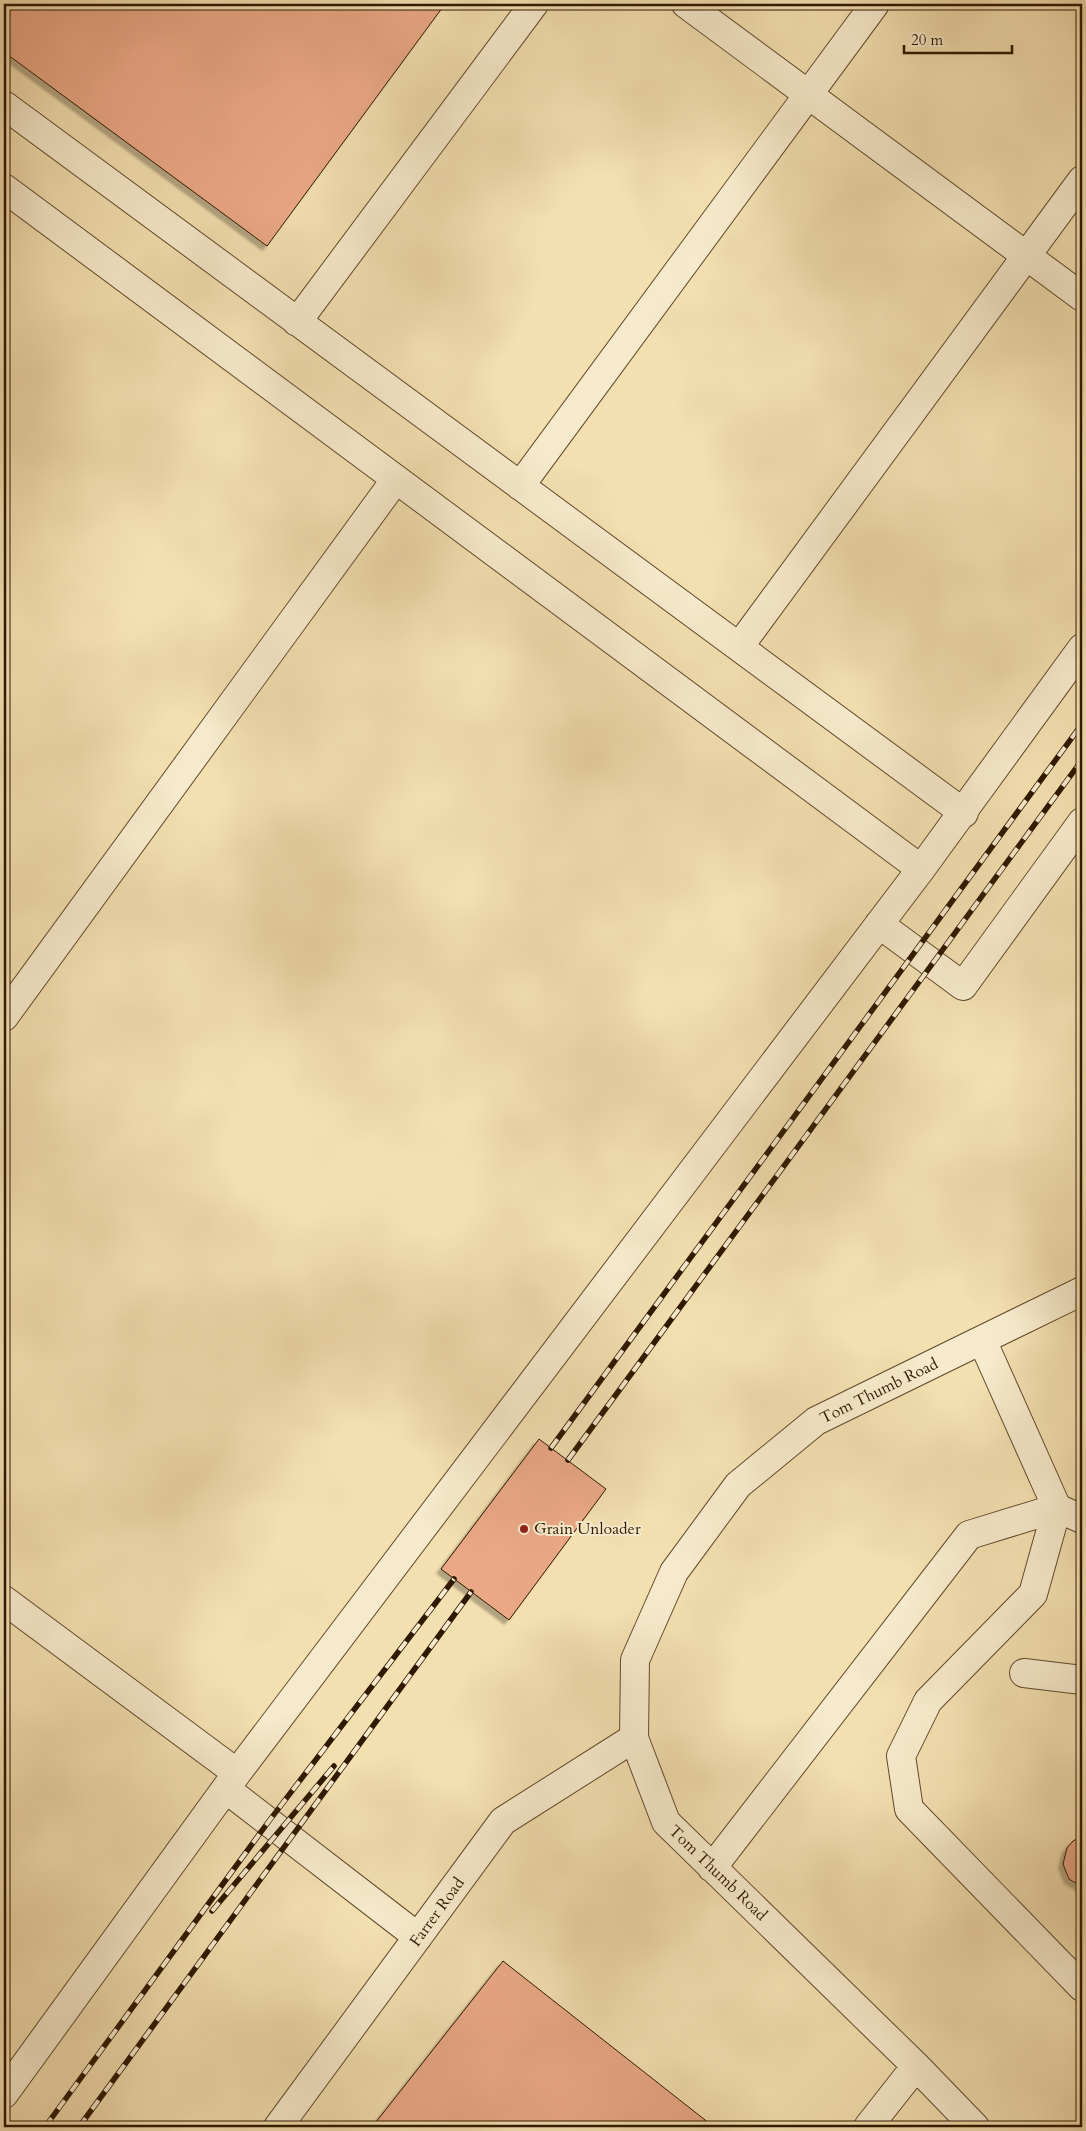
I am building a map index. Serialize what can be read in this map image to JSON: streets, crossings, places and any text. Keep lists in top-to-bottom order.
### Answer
{
  "streets": {
    "street": ["Tom Thumb Road", "Farrer Road"]
  },
  "crossings": [
    ["Tom Thumb Road", "Farrer Road"]
  ],
  "places": ["Grain Unloader"],
  "scale_bar": "20 m"
}
